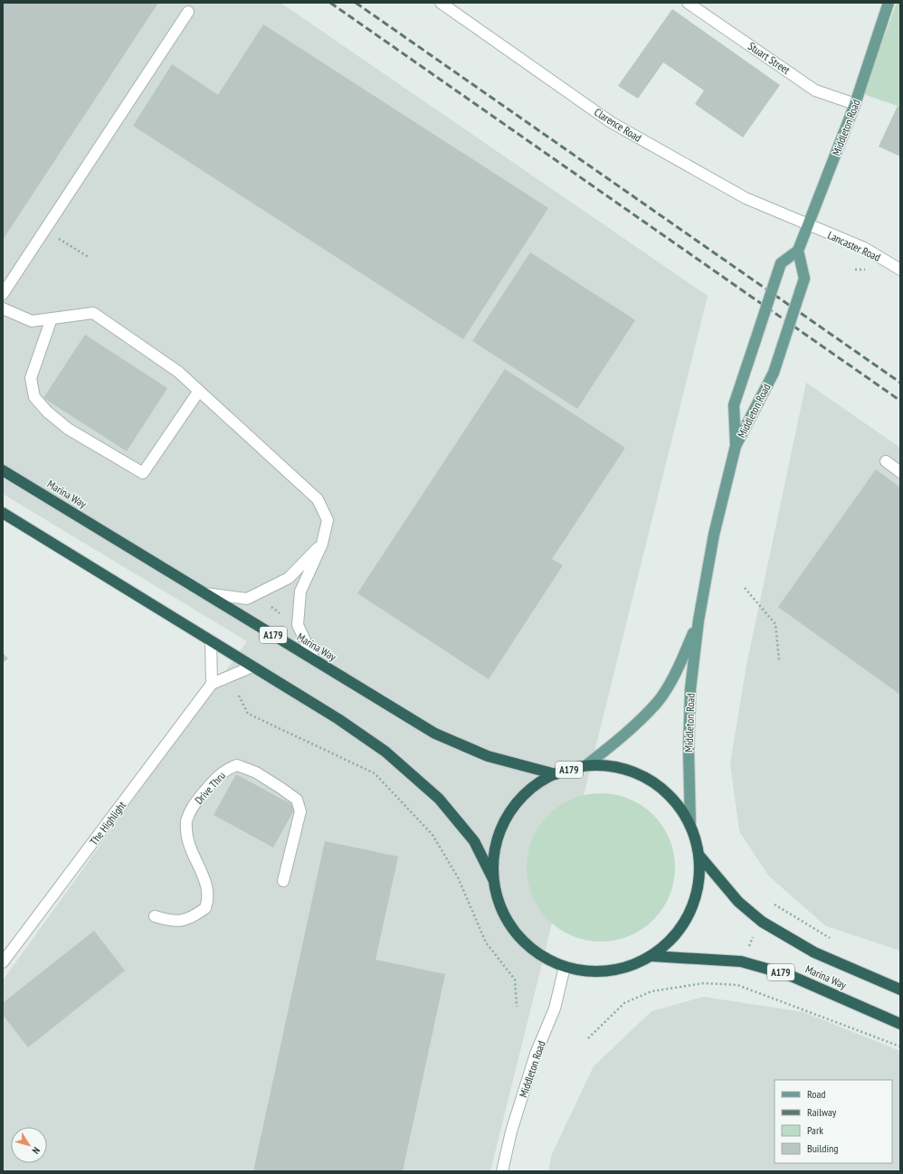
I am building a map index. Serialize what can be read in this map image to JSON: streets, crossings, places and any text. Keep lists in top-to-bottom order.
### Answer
{
  "streets": {
    "highway": ["Marina Way", "A179"],
    "main road": ["Middleton Road"],
    "street": [
      "Stuart Street",
      "Clarence Road",
      "Lancaster Road",
      "Drive Thru",
      "The Highlight"
    ]
  },
  "crossings": [
    ["Stuart Street", "Middleton Road"],
    ["Clarence Road", "Middleton Road"],
    ["Clarence Road", "Lancaster Road"],
    ["Middleton Road", "Lancaster Road"],
    ["Middleton Road", "A179"],
    ["Marina Way", "A179"]
  ],
  "legend": [
    "Road",
    "Railway",
    "Park",
    "Building"
  ],
  "north": "bottom right"
}
